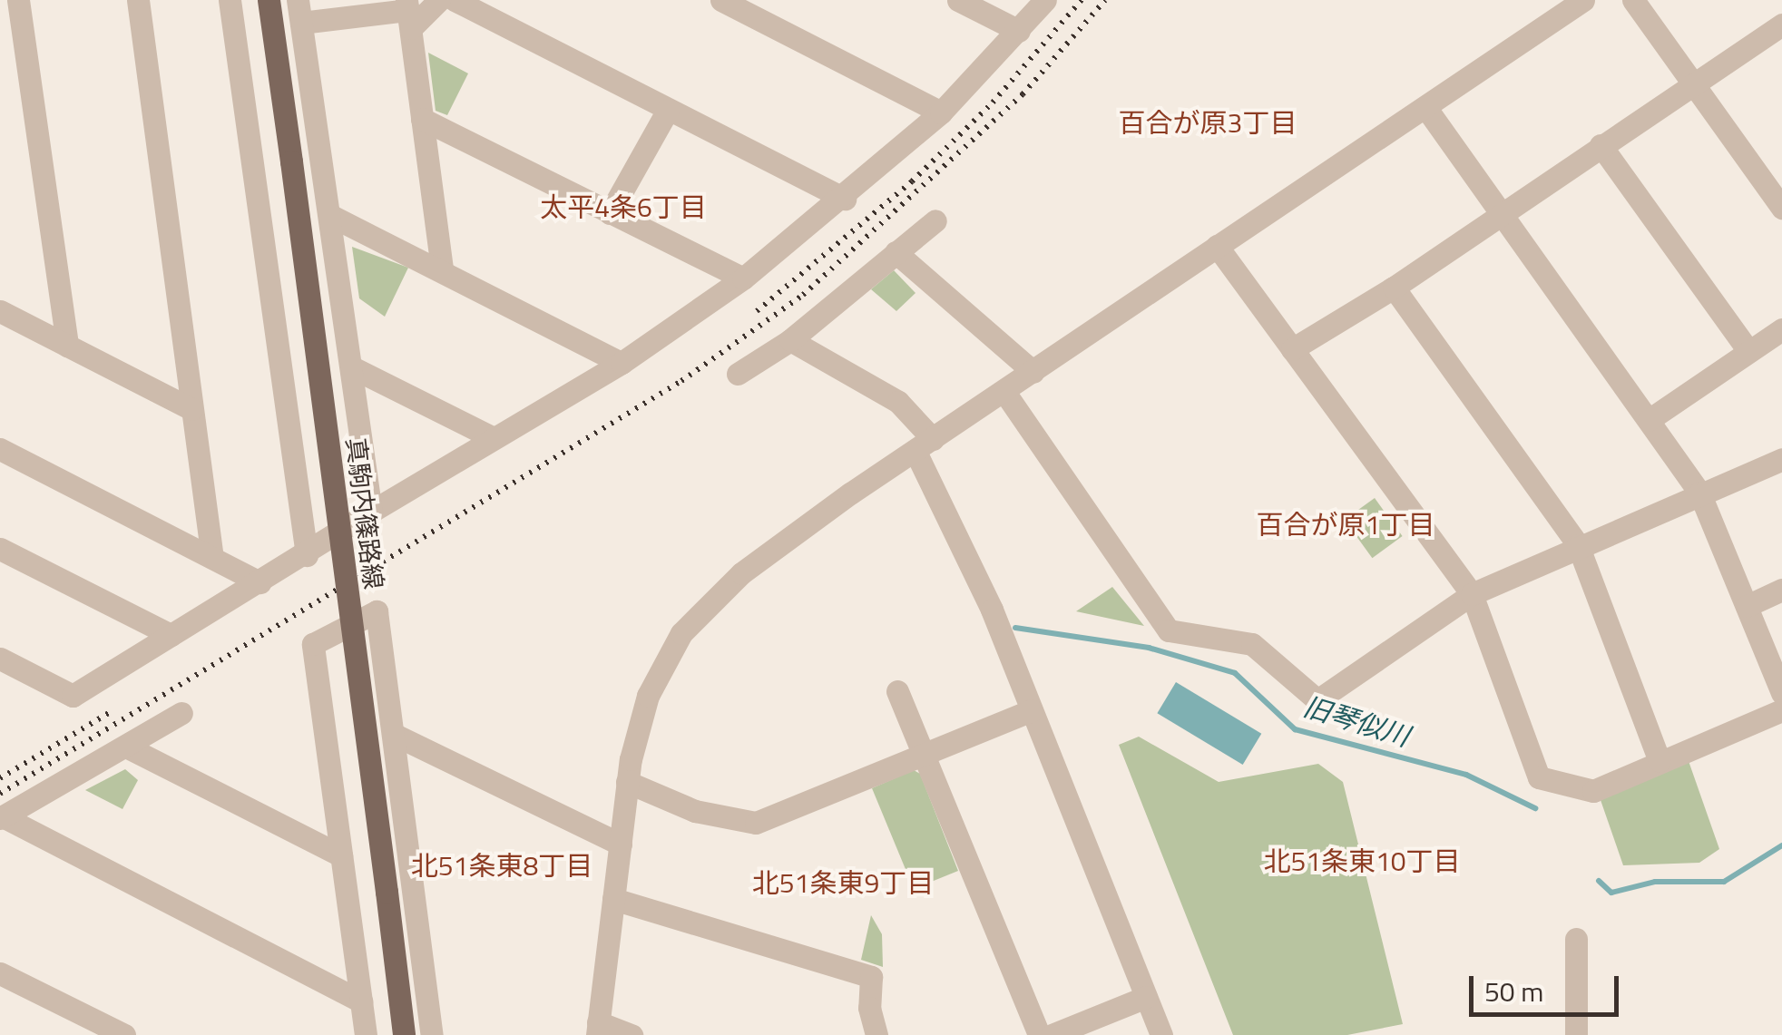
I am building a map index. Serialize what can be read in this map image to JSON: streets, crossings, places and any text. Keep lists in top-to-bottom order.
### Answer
{
  "streets": {
    "main road": ["真駒内篠路線"]
  },
  "districts": [
    "百合が原3丁目",
    "太平4条6丁目",
    "百合が原1丁目",
    "北51条東10丁目",
    "北51条東8丁目",
    "北51条東9丁目"
  ],
  "water": ["旧琴似川"],
  "scale_bar": "50 m"
}
